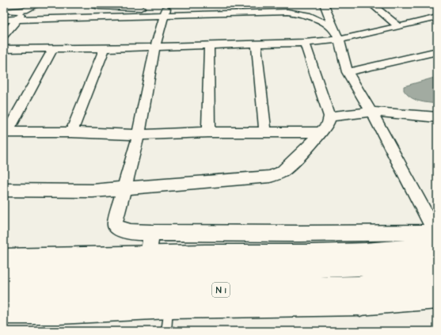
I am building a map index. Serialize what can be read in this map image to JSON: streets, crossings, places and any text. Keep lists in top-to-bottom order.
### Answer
{
  "streets": {
    "highway": ["N 1"]
  }
}
